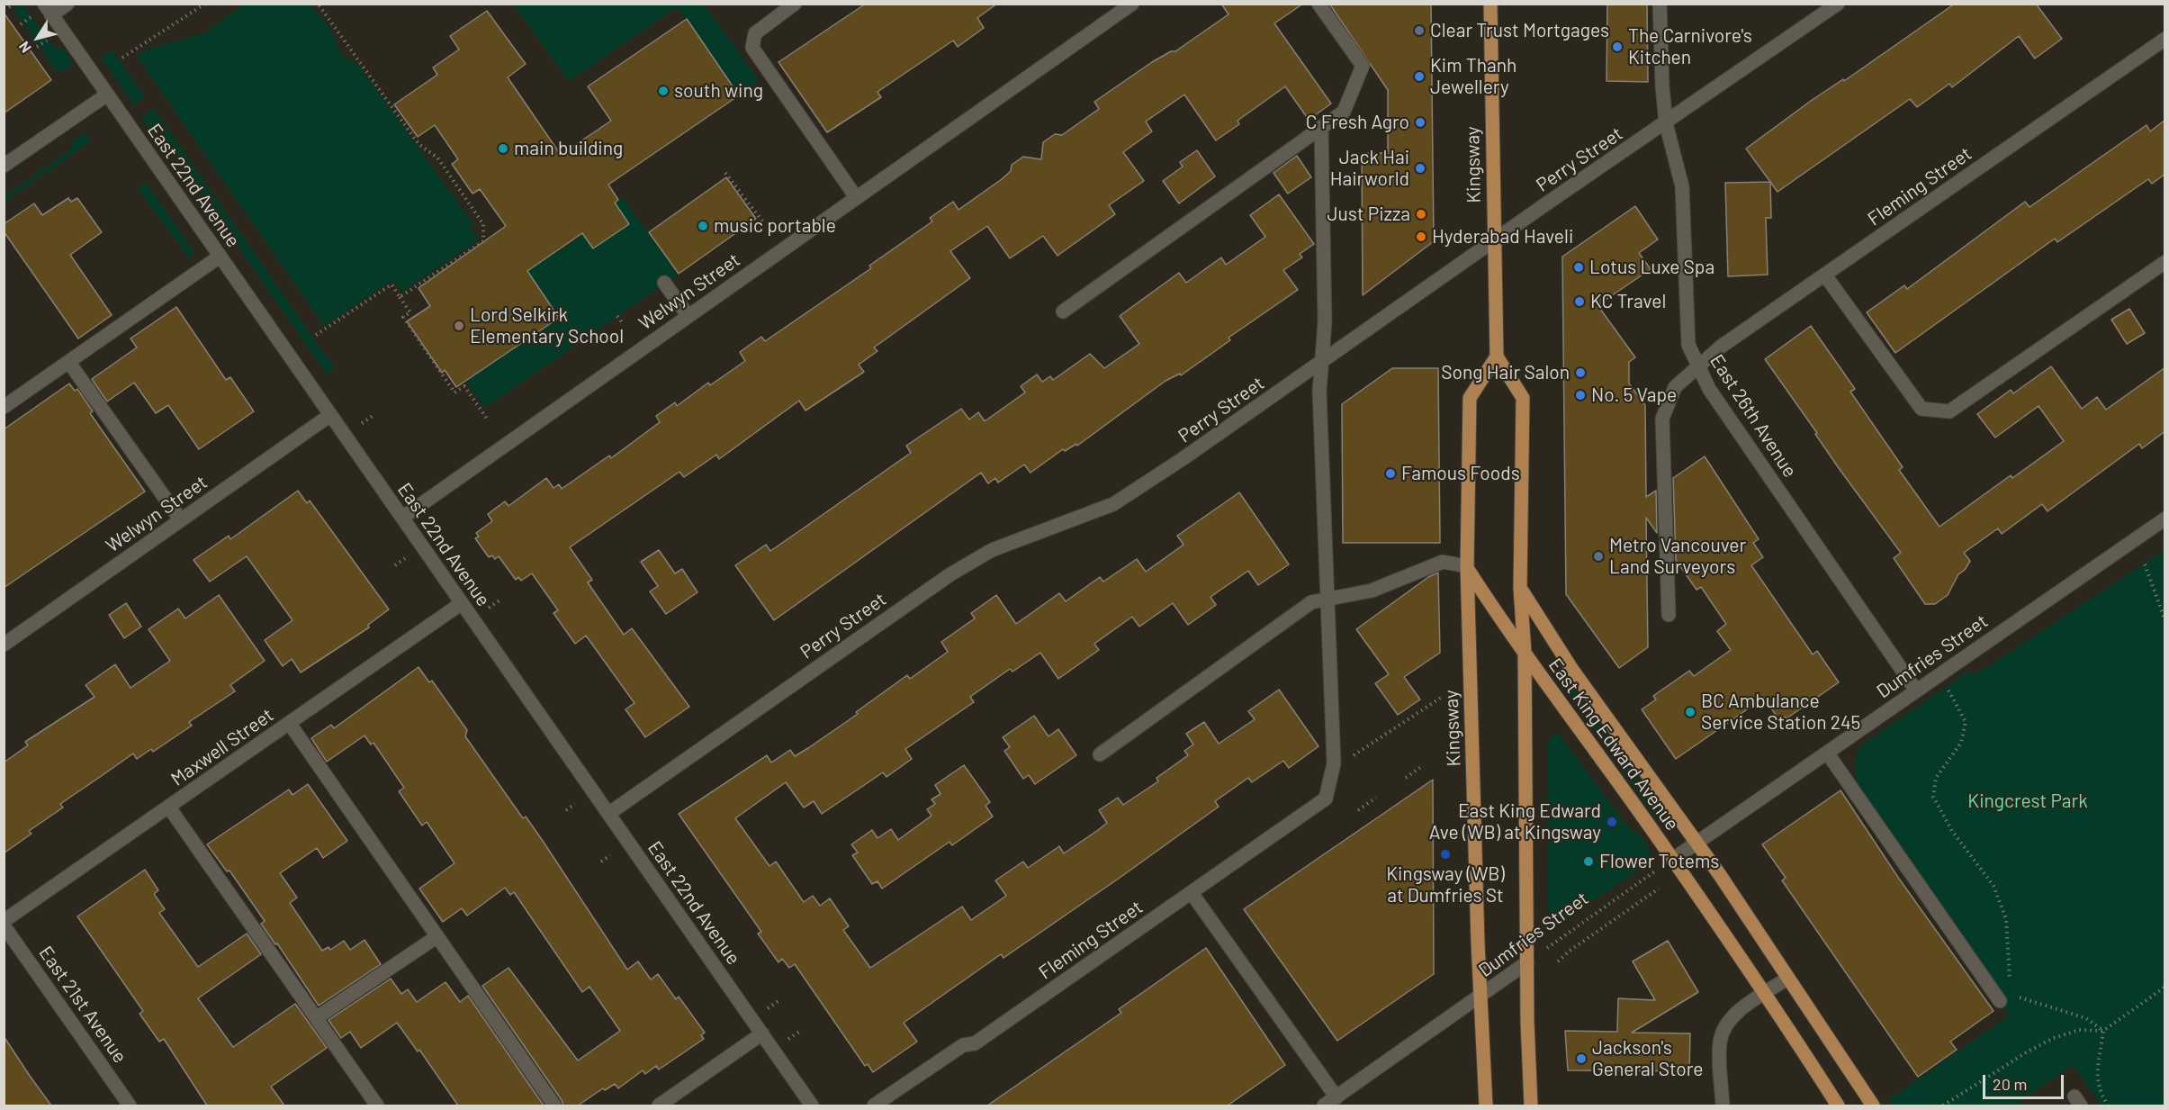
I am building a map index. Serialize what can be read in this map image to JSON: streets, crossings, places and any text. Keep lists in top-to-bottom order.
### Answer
{
  "streets": {
    "main road": ["Kingsway", "East King Edward Avenue"],
    "street": [
      "Perry Street",
      "East 22nd Avenue",
      "Fleming Street",
      "Welwyn Street",
      "East 26th Avenue",
      "Dumfries Street",
      "Maxwell Street",
      "East 21st Avenue"
    ]
  },
  "crossings": [
    ["Perry Street", "Kingsway"],
    ["Perry Street", "East 22nd Avenue"],
    ["Perry Street", "East 26th Avenue"],
    ["Kingsway", "Dumfries Street"],
    ["Kingsway", "East King Edward Avenue"],
    ["East 22nd Avenue", "Welwyn Street"],
    ["East 22nd Avenue", "Maxwell Street"],
    ["Fleming Street", "East 26th Avenue"],
    ["East 26th Avenue", "Dumfries Street"],
    ["Dumfries Street", "East King Edward Avenue"]
  ],
  "parks": ["Kingcrest Park"],
  "places": [
    "Clear Trust Mortgages",
    "The Carnivore's Kitchen",
    "Kim Thanh Jewellery",
    "south wing",
    "C Fresh Agro",
    "main building",
    "Jack Hai Hairworld",
    "Just Pizza",
    "music portable",
    "Hyderabad Haveli",
    "Lotus Luxe Spa",
    "KC Travel",
    "Lord Selkirk Elementary School",
    "Song Hair Salon",
    "No. 5 Vape",
    "Famous Foods",
    "Metro Vancouver Land Surveyors",
    "BC Ambulance Service Station 245",
    "East King Edward Ave (WB) at Kingsway",
    "Kingsway (WB) at Dumfries St",
    "Flower Totems",
    "Jackson's General Store"
  ],
  "scale_bar": "20 m",
  "north": "bottom left"
}
